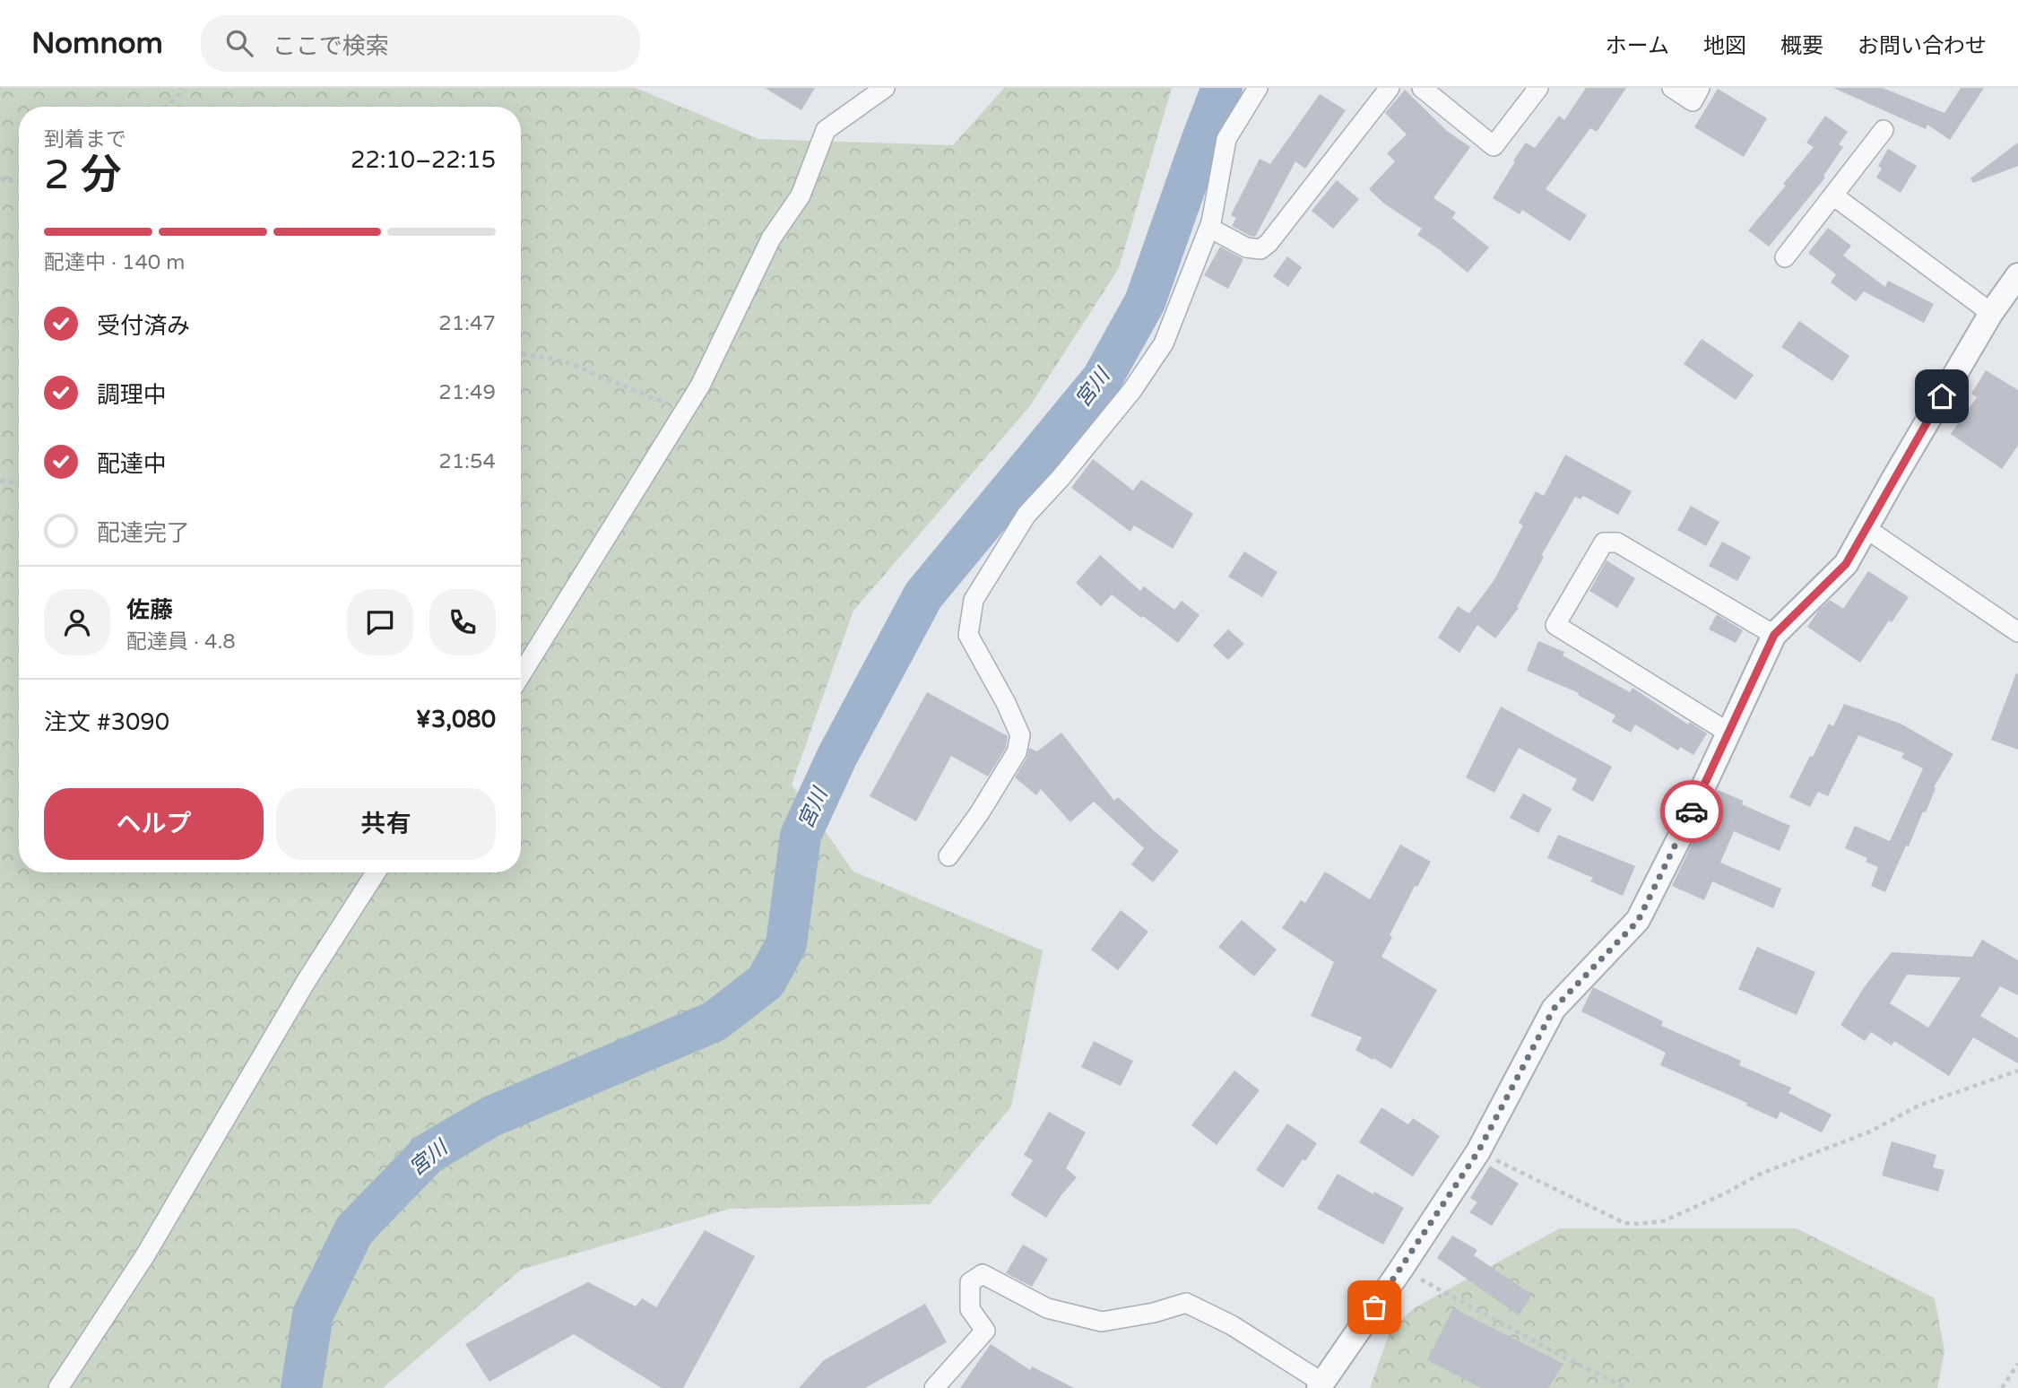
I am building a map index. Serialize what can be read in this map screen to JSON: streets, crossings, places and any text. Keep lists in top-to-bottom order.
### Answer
{
  "water": ["宮川"],
  "page": {
    "header": "Nomnom",
    "search": "ここで検索",
    "nav": [
      "ホーム",
      "地図",
      "概要",
      "お問い合わせ"
    ],
    "heading": ["2 分", "到着まで", "22:10–22:15"],
    "panel": [
      "佐藤",
      "配達員 · 4.8",
      "注文 #3090",
      "¥3,080"
    ],
    "bar": "配達中 · 140 m",
    "list": [
      ["受付済み", "21:47"],
      ["調理中", "21:49"],
      ["配達中", "21:54"],
      "配達完了"
    ],
    "buttons": ["ヘルプ", "共有"]
  }
}
